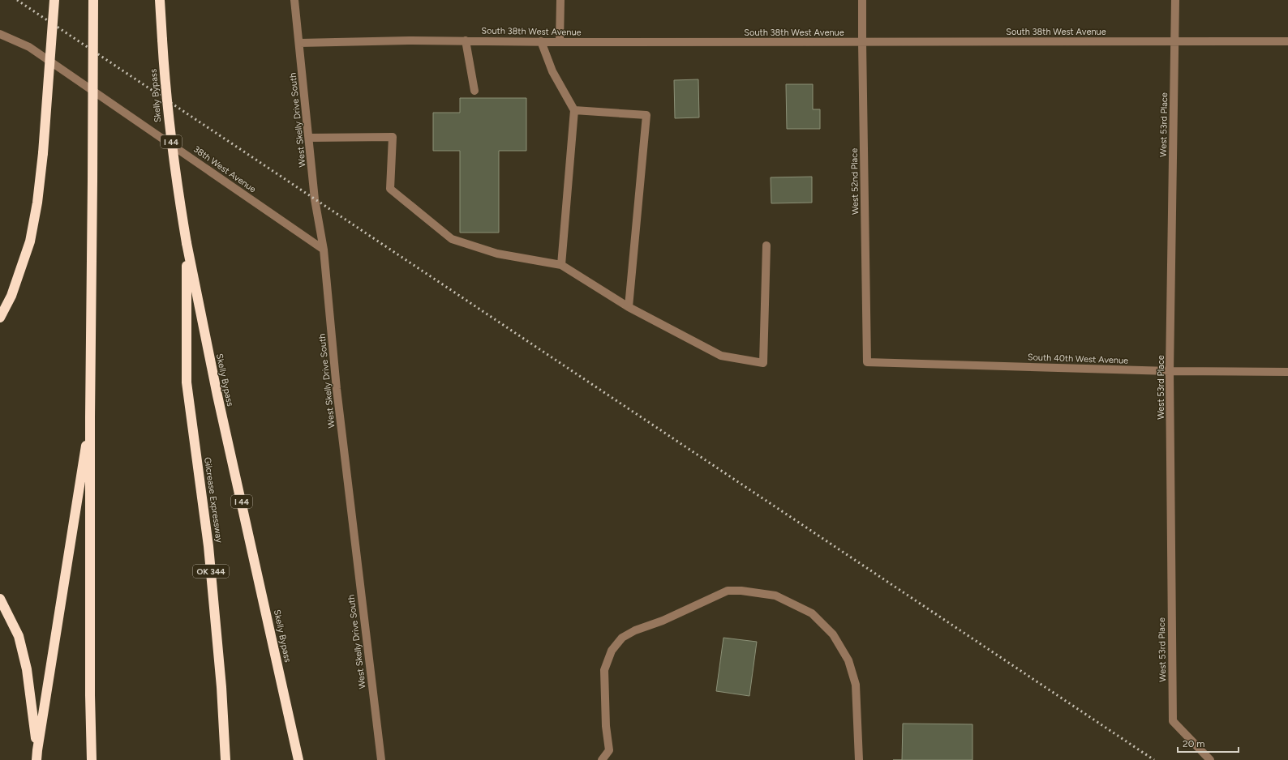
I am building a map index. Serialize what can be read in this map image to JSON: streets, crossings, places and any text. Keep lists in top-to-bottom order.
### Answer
{
  "streets": {
    "highway": [
      "Skelly Bypass",
      "I 44",
      "Gilcrease Expressway",
      "OK 344"
    ],
    "street": [
      "South 38th West Avenue",
      "West Skelly Drive South",
      "West 53rd Place",
      "38th West Avenue",
      "West 52nd Place",
      "South 40th West Avenue"
    ]
  },
  "crossings": [
    ["South 38th West Avenue", "West Skelly Drive South"],
    ["South 38th West Avenue", "West 53rd Place"],
    ["South 38th West Avenue", "West 52nd Place"],
    ["Skelly Bypass", "Gilcrease Expressway"],
    ["West Skelly Drive South", "38th West Avenue"],
    ["West 53rd Place", "South 40th West Avenue"],
    ["West 52nd Place", "South 40th West Avenue"]
  ],
  "scale_bar": "20 m"
}
